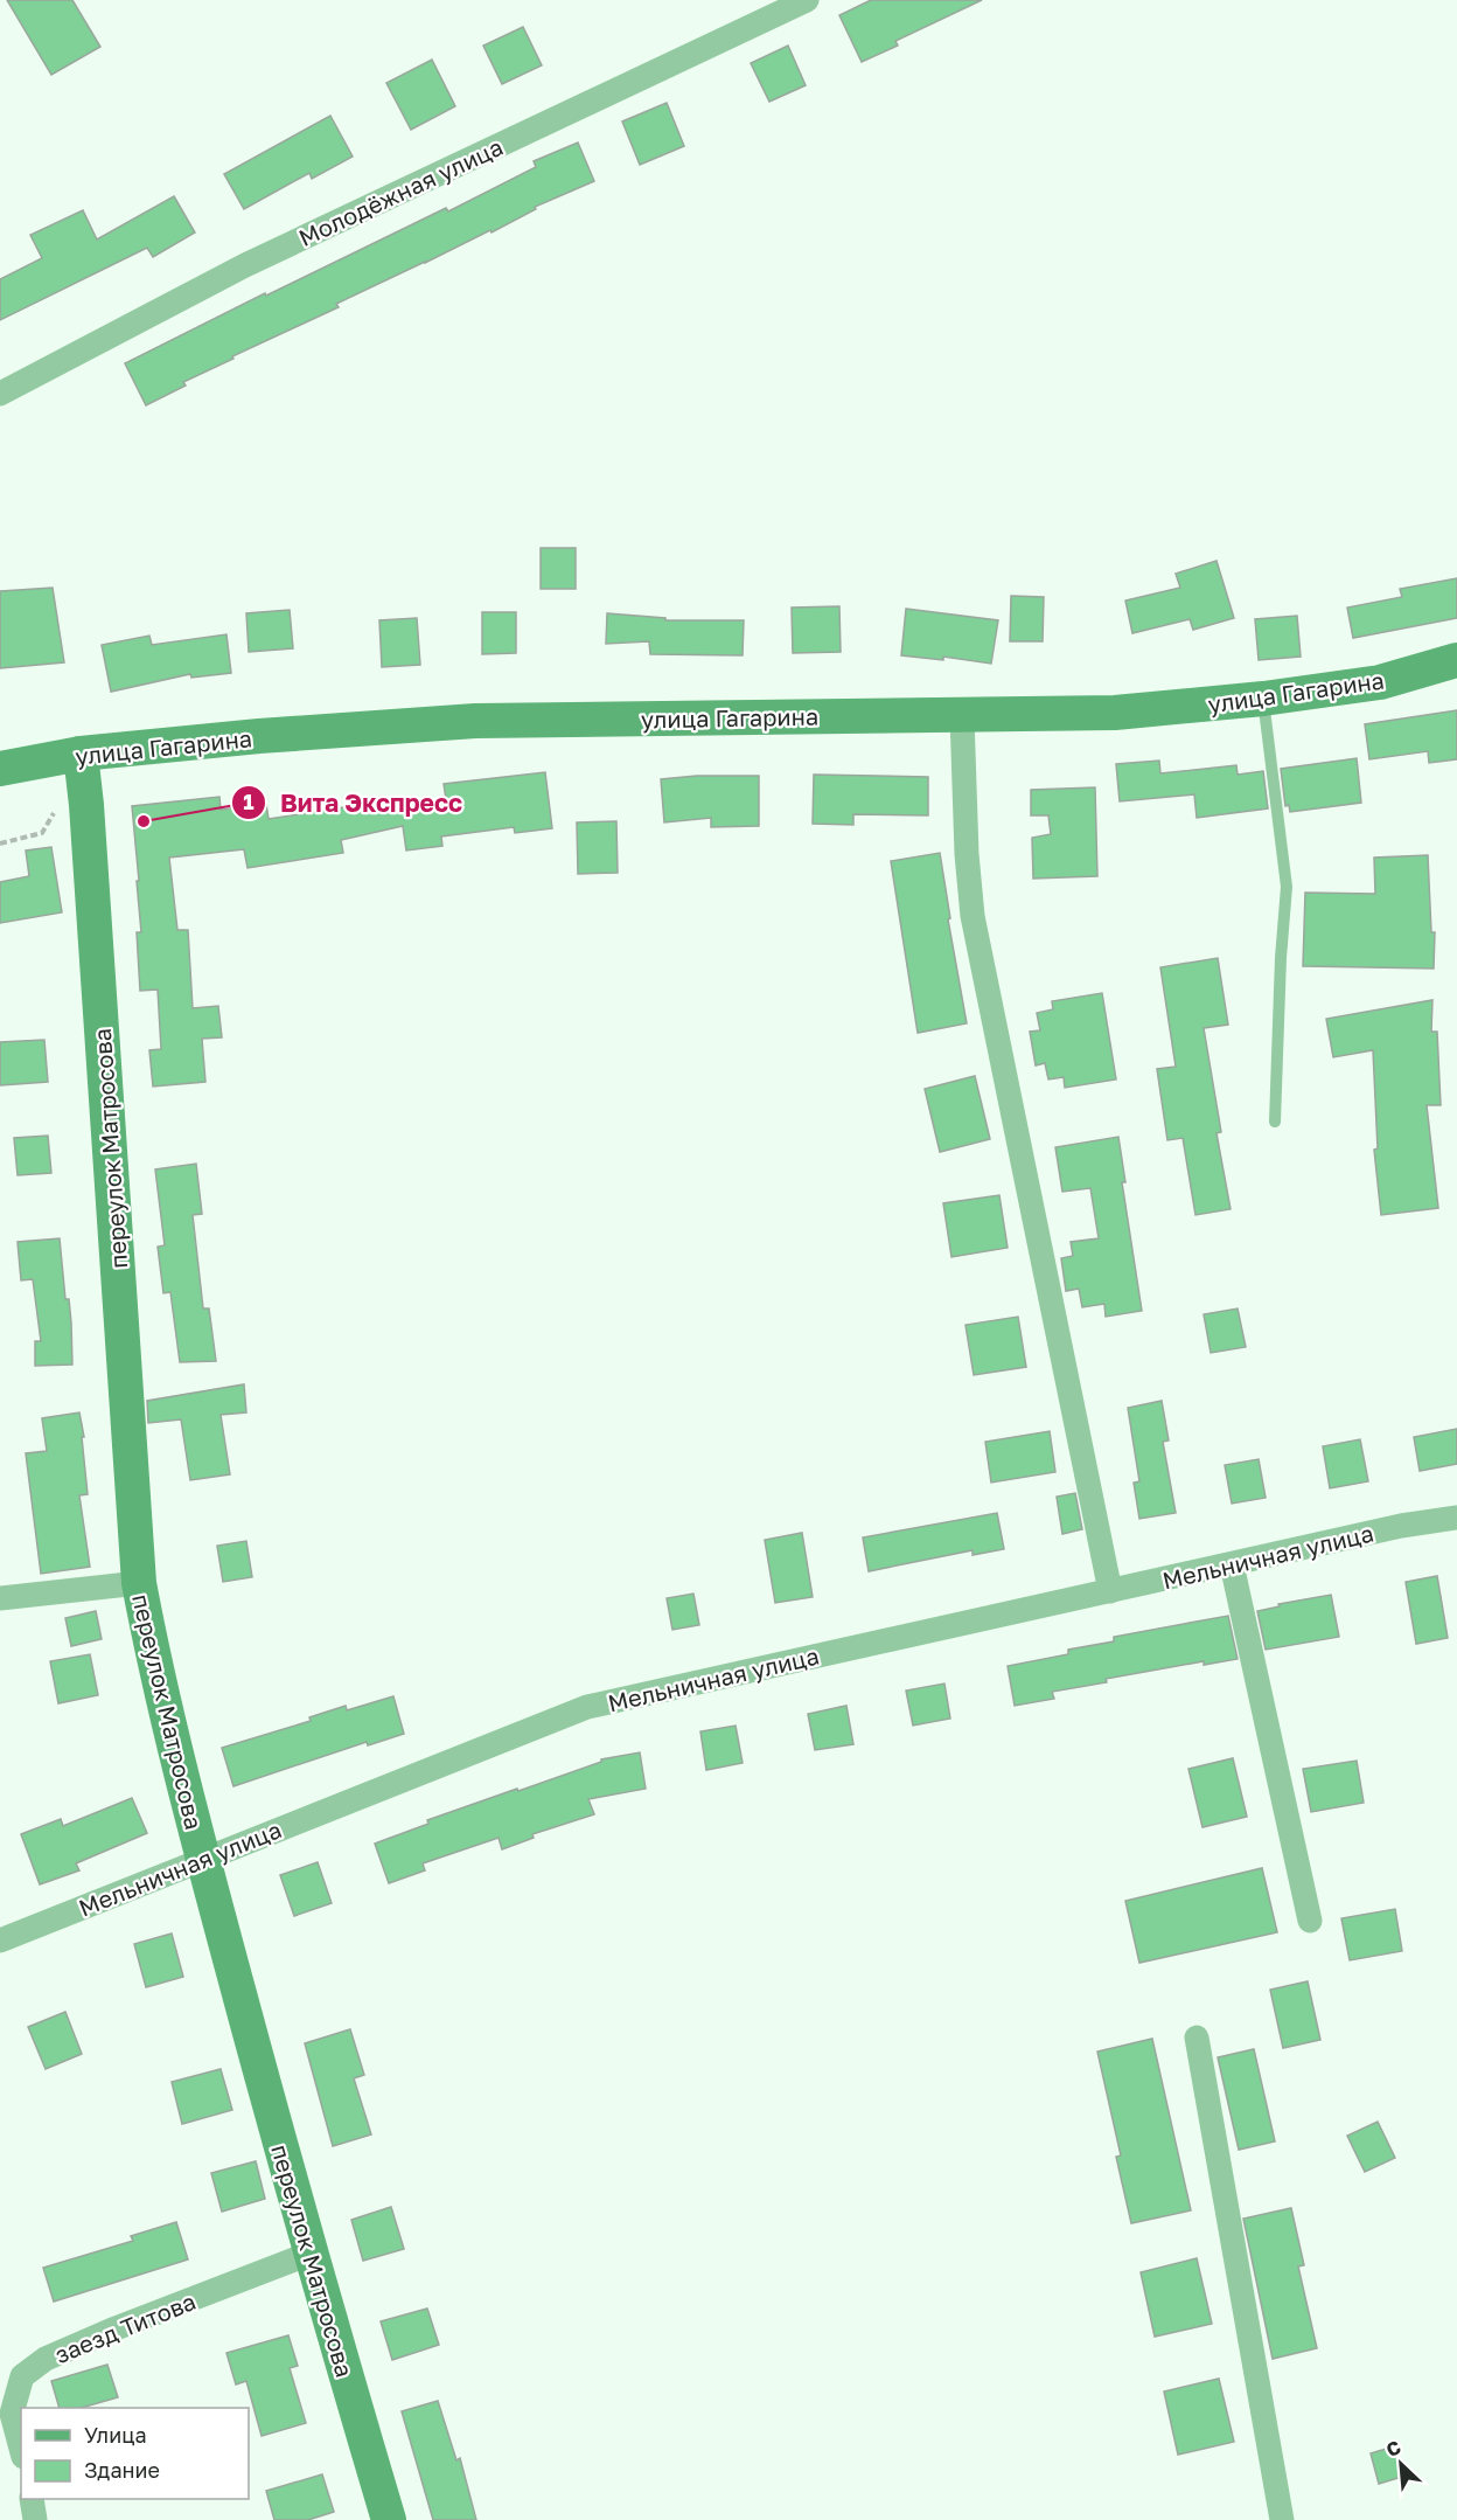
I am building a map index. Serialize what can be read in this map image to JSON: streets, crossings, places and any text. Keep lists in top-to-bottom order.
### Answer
{
  "streets": {
    "main road": ["улица Гагарина", "переулок Матросова"],
    "street": ["Молодёжная улица", "Мельничная улица", "заезд Титова"]
  },
  "crossings": [
    ["улица Гагарина", "переулок Матросова"],
    ["переулок Матросова", "Мельничная улица"],
    ["переулок Матросова", "заезд Титова"]
  ],
  "places": ["Вита Экспресс"],
  "legend": ["Улица", "Здание"],
  "north": "top left"
}
